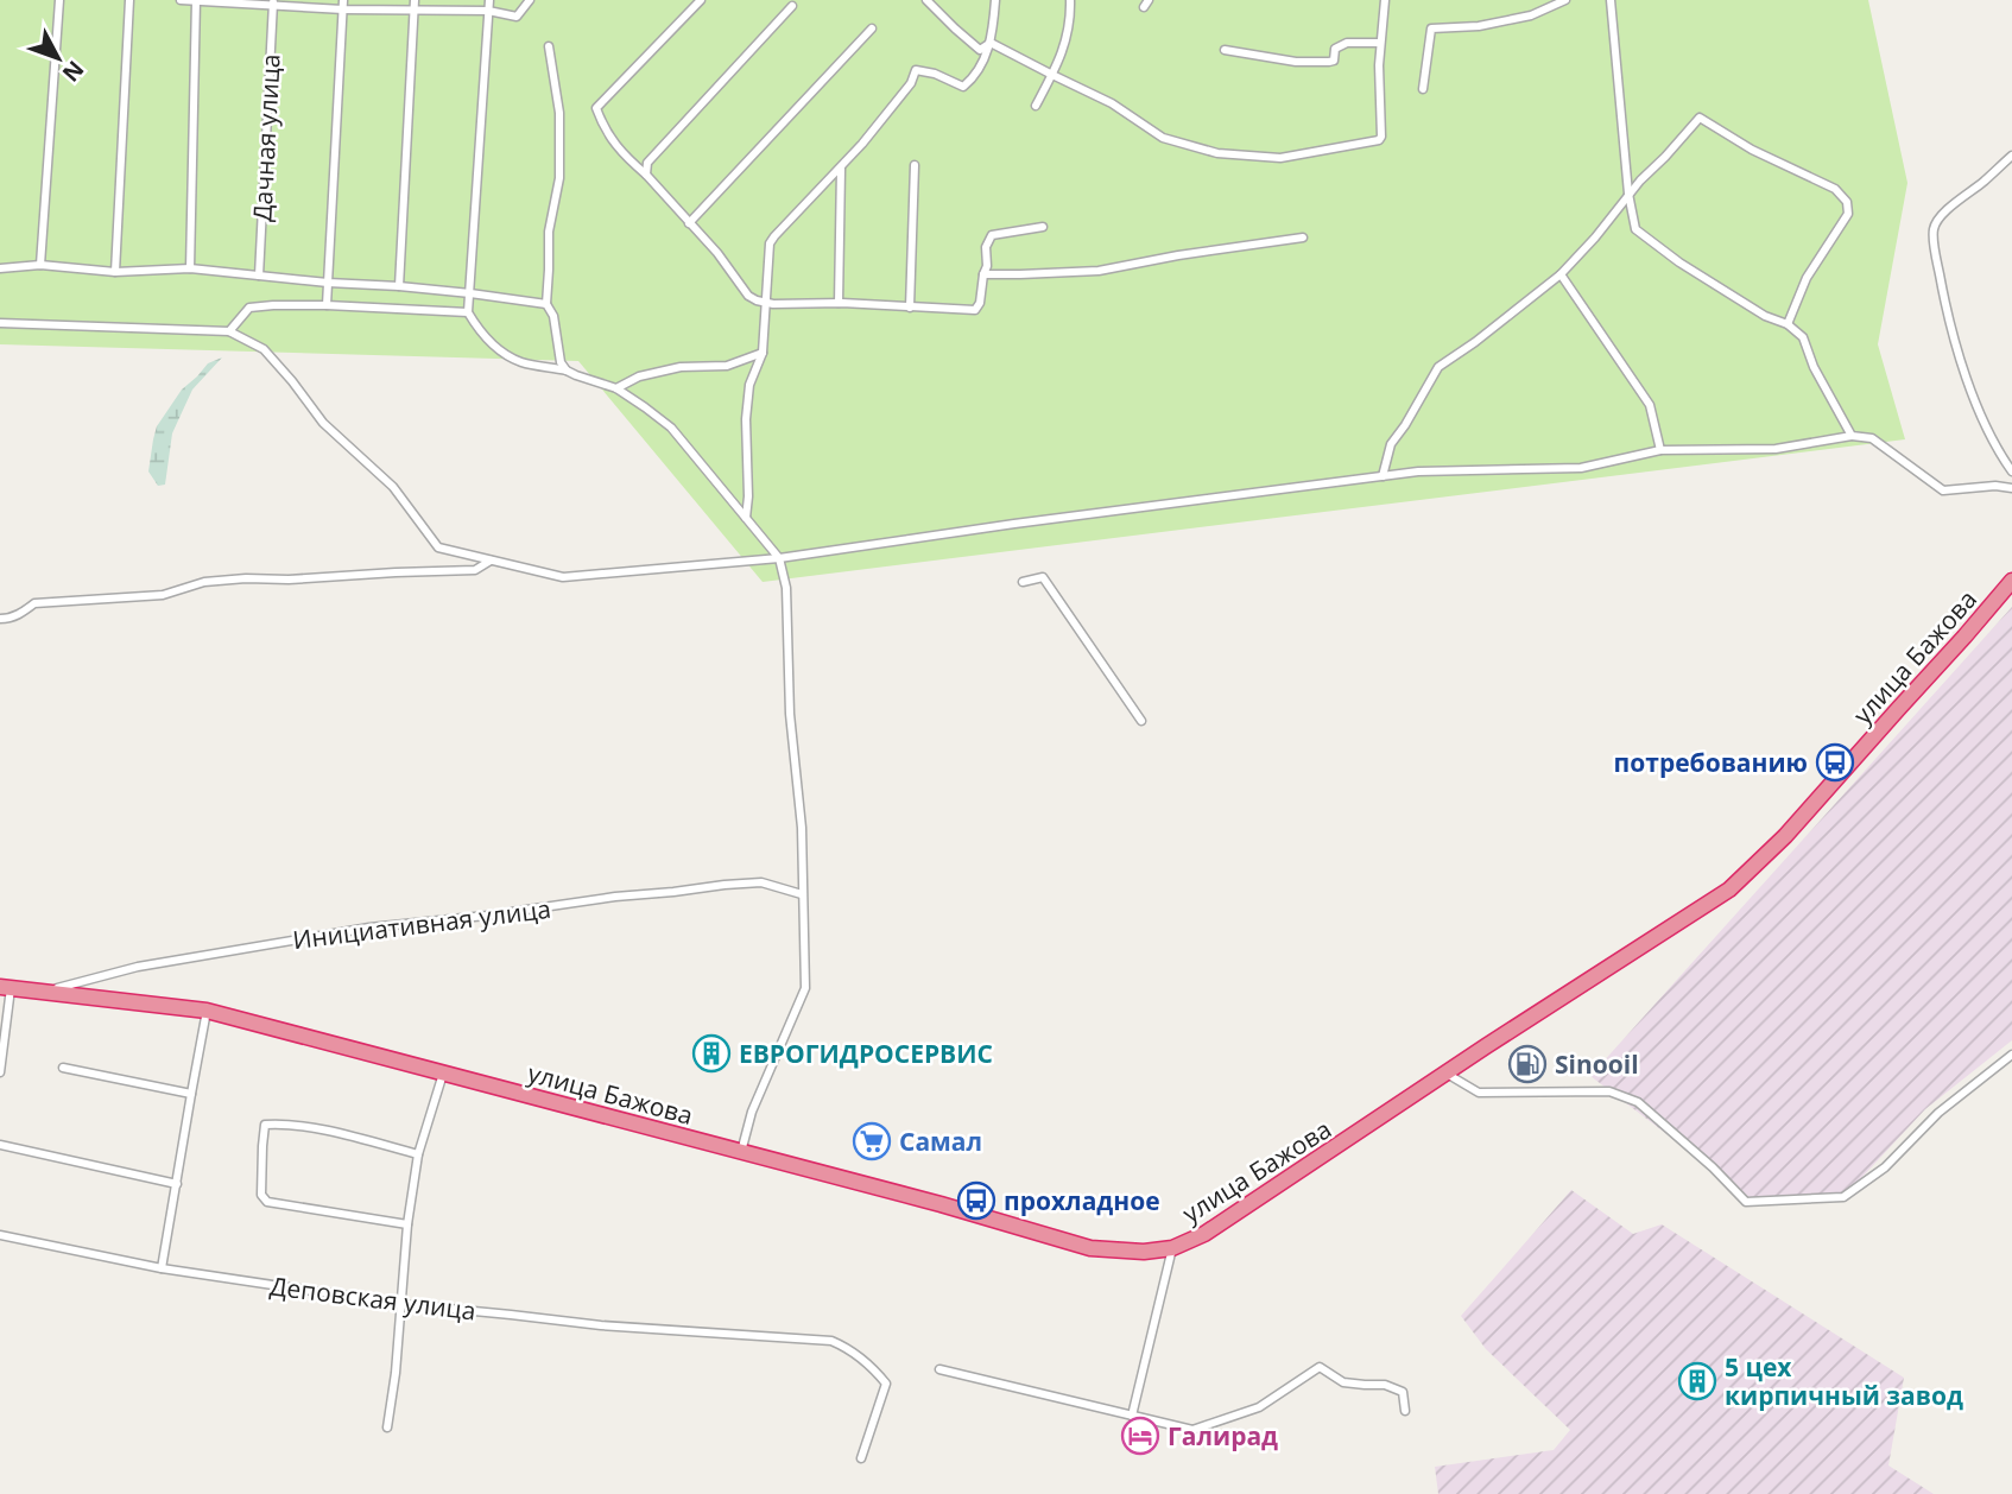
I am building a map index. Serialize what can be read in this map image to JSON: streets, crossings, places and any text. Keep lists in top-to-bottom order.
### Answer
{
  "streets": {
    "highway": ["улица Бажова"],
    "street": ["Дачная улица", "Инициативная улица", "Деповская улица"]
  },
  "crossings": [
    ["улица Бажова", "Инициативная улица"]
  ],
  "places": {
    "bus stop": ["потребованию", "прохладное"],
    "building": ["ЕВРОГИДРОСЕРВИС", "5 цех кирпичный завод"],
    "fuel station": ["Sinooil"],
    "supermarket": ["Самал"],
    "hotel": ["Галирад"]
  },
  "north": "bottom right"
}
